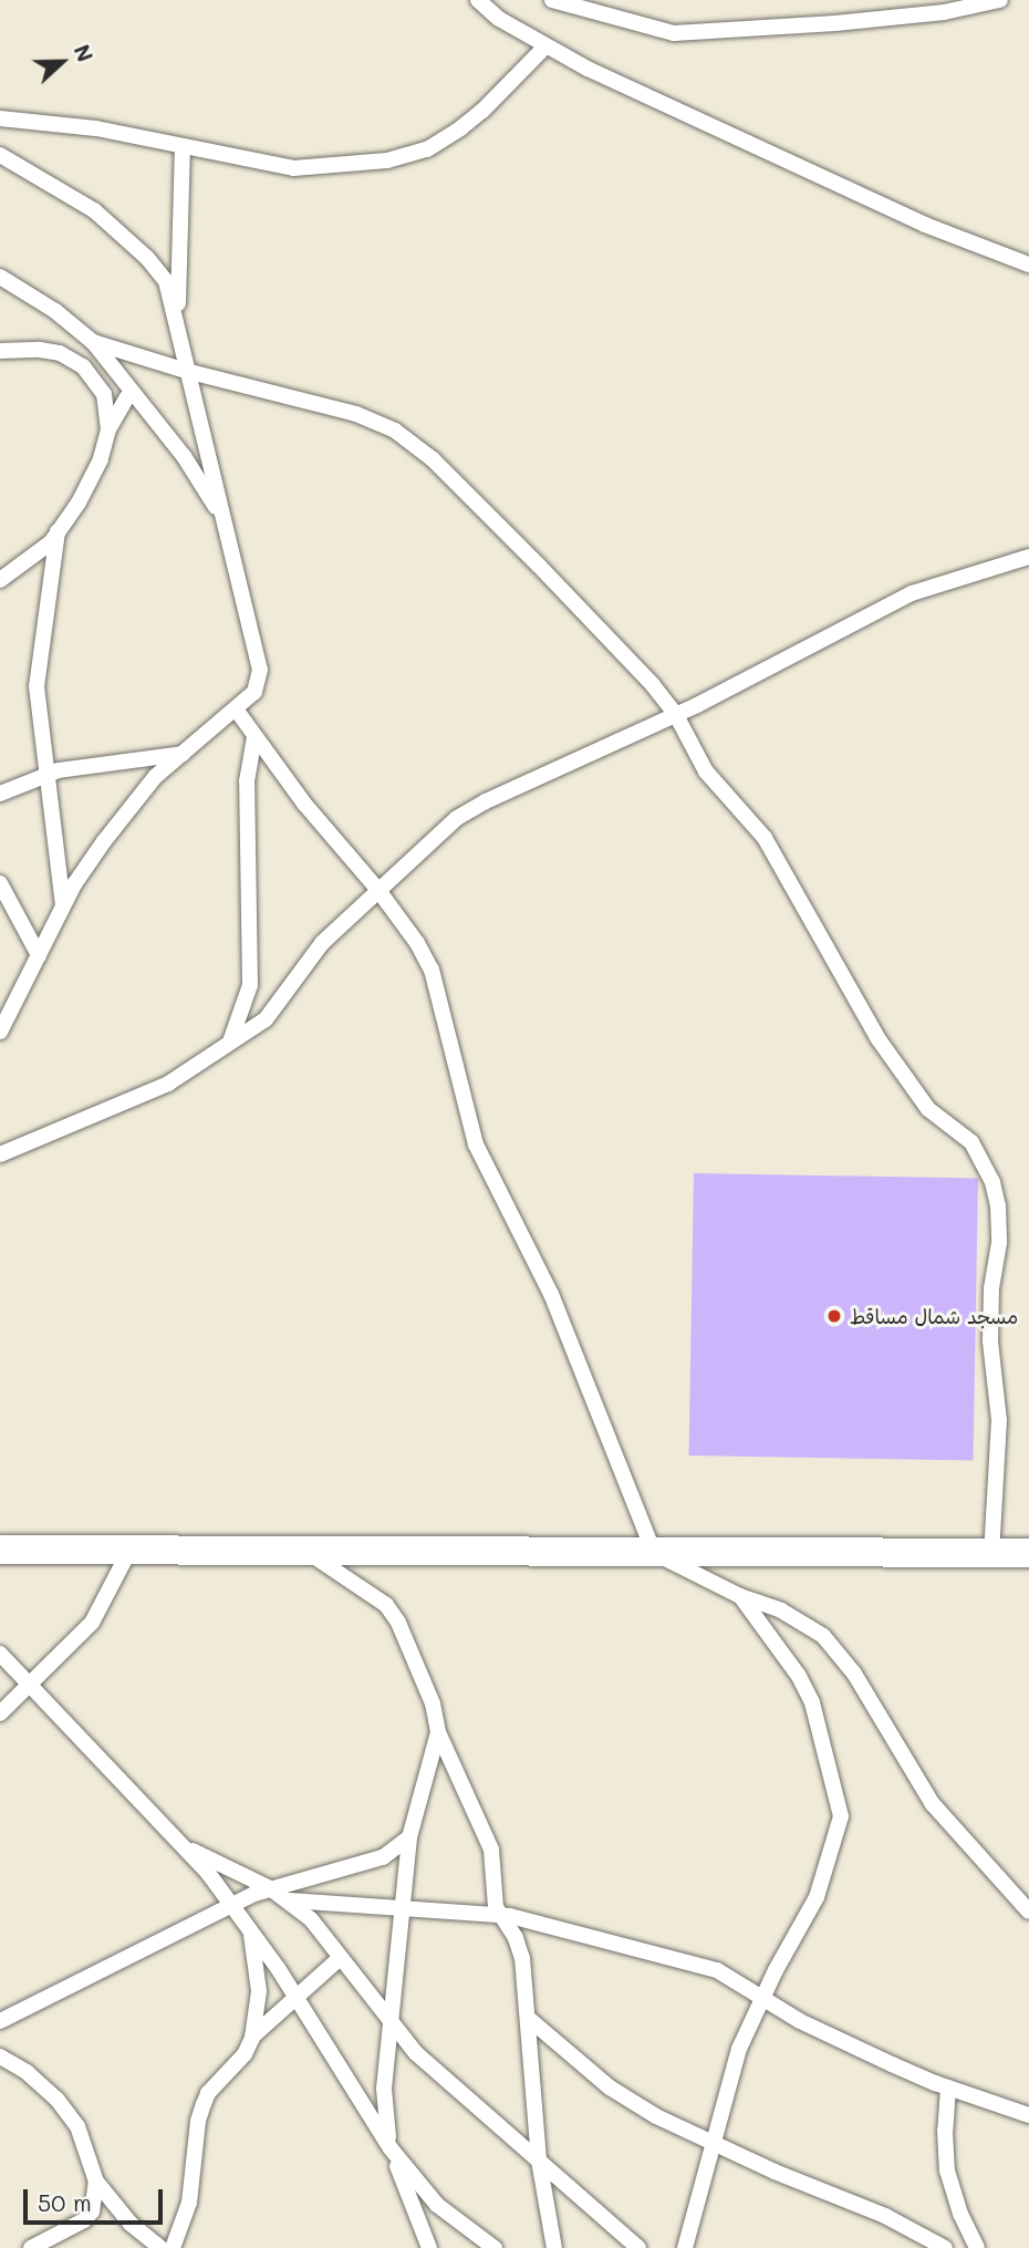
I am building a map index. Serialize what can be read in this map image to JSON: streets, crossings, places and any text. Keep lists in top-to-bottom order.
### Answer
{
  "places": ["مسجد شمال مساقط"],
  "scale_bar": "50 m",
  "north": "right"
}
